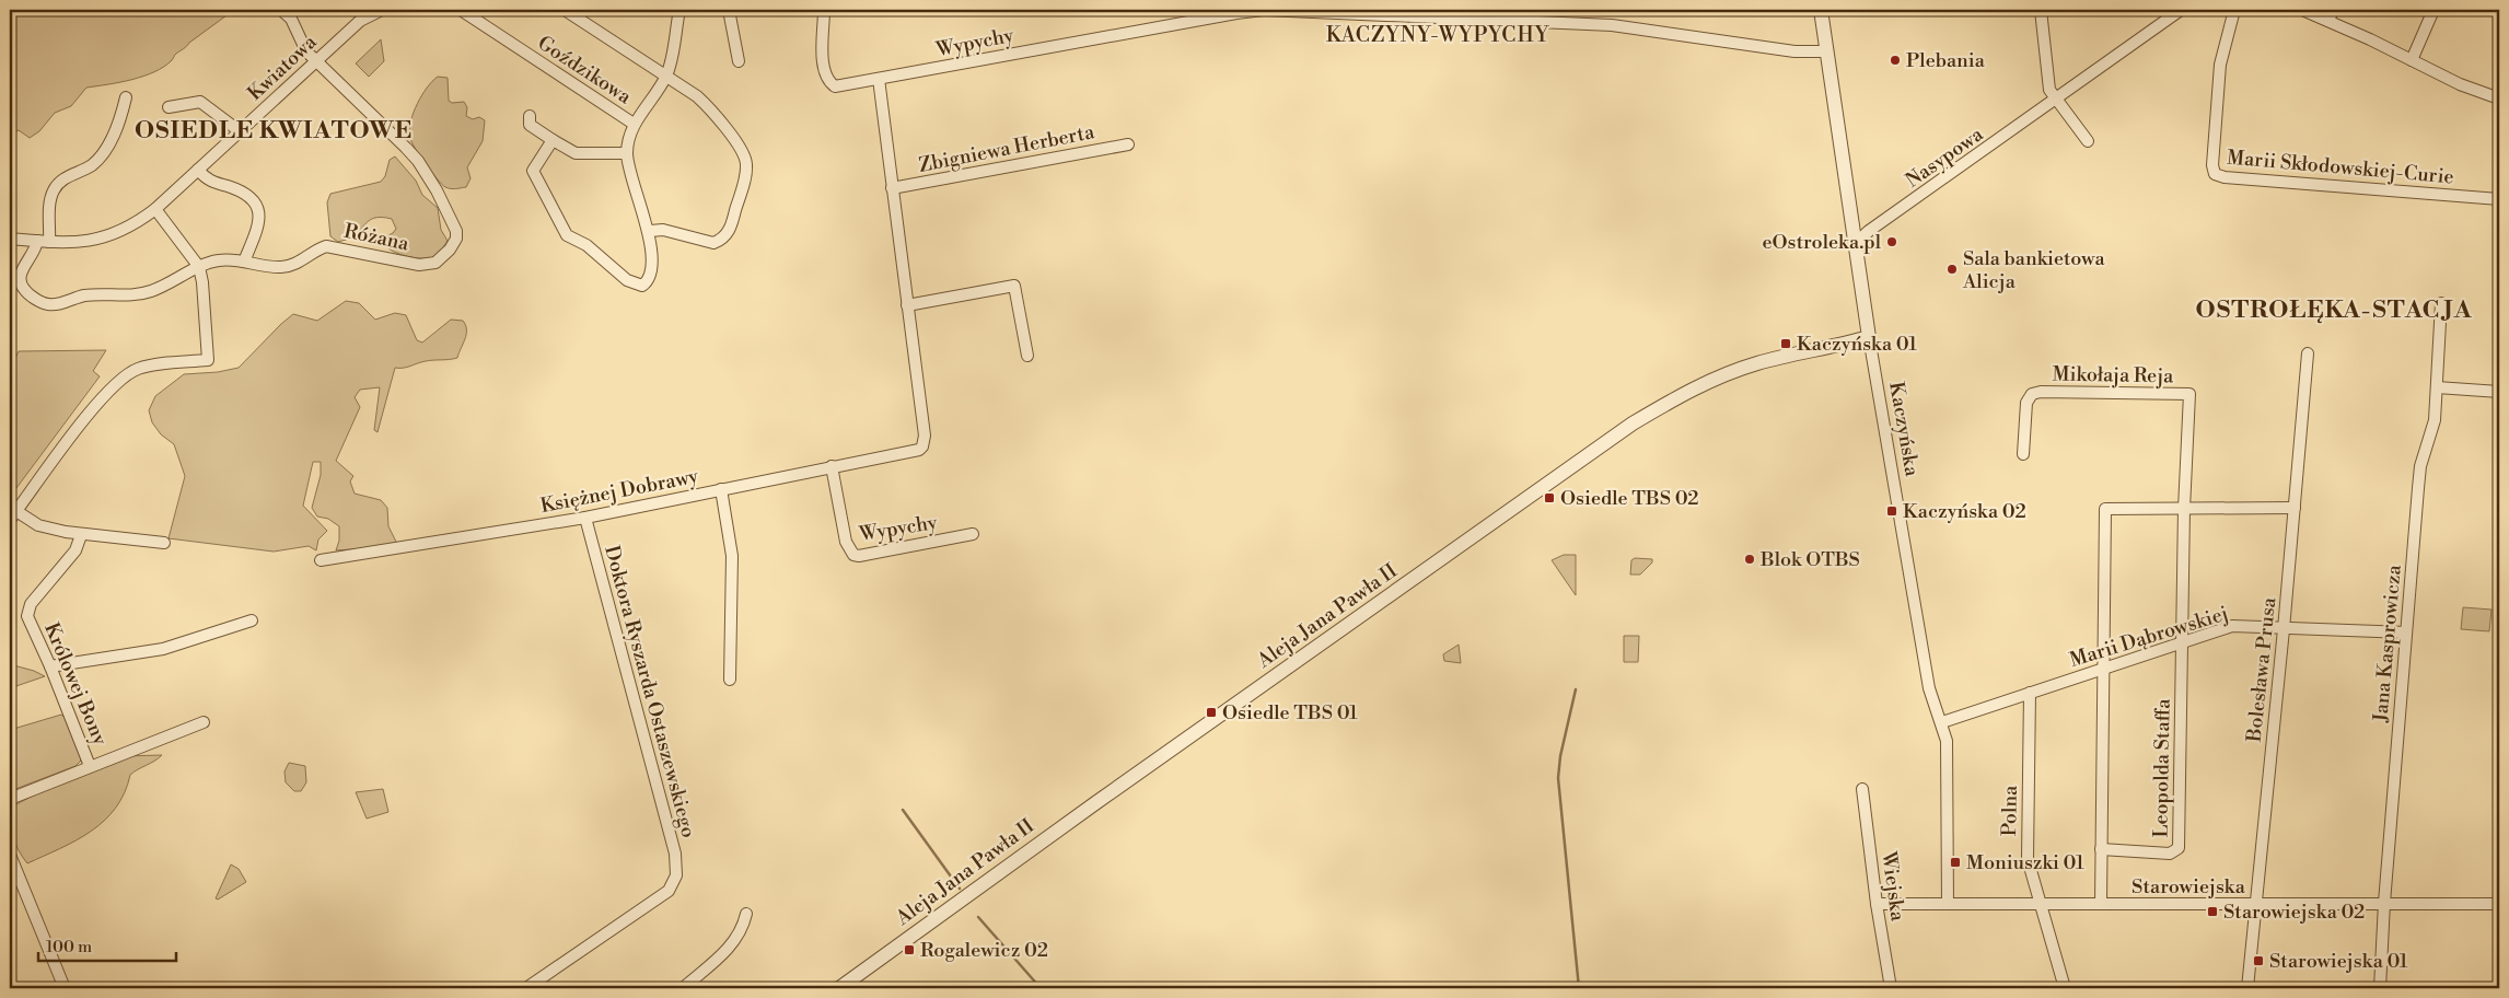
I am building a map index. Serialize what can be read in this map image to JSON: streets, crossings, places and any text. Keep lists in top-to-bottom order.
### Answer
{
  "streets": {
    "street": [
      "Wypychy",
      "Kwiatowa",
      "Goździkowa",
      "Zbigniewa Herberta",
      "Nasypowa",
      "Marii Skłodowskiej-Curie",
      "Różana",
      "Mikołaja Reja",
      "Kaczyńska",
      "Księżnej Dobrawy",
      "Aleja Jana Pawła II",
      "Marii Dąbrowskiej",
      "Jana Kasprowicza",
      "Bolesława Prusa",
      "Królowej Bony",
      "Doktora Ryszarda Ostaszewskiego",
      "Leopolda Staffa",
      "Polna",
      "Wiejska",
      "Starowiejska"
    ]
  },
  "crossings": [
    ["Wypychy", "Kaczyńska"],
    ["Wypychy", "Księżnej Dobrawy"],
    ["Kwiatowa", "Różana"],
    ["Nasypowa", "Kaczyńska"],
    ["Kaczyńska", "Aleja Jana Pawła II"],
    ["Kaczyńska", "Marii Dąbrowskiej"],
    ["Kaczyńska", "Starowiejska"],
    ["Księżnej Dobrawy", "Doktora Ryszarda Ostaszewskiego"],
    ["Marii Dąbrowskiej", "Jana Kasprowicza"],
    ["Marii Dąbrowskiej", "Bolesława Prusa"],
    ["Marii Dąbrowskiej", "Leopolda Staffa"],
    ["Marii Dąbrowskiej", "Polna"],
    ["Jana Kasprowicza", "Starowiejska"],
    ["Bolesława Prusa", "Starowiejska"],
    ["Polna", "Starowiejska"],
    ["Wiejska", "Starowiejska"]
  ],
  "districts": ["KACZYNY-WYPYCHY", "OSIEDLE KWIATOWE", "OSTROŁĘKA-STACJA"],
  "places": {
    "other": [
      "Plebania",
      "eOstroleka.pl",
      "Sala bankietowa Alicja",
      "Blok OTBS"
    ],
    "transit": [
      "Kaczyńska 01",
      "Osiedle TBS 02",
      "Kaczyńska 02",
      "Osiedle TBS 01",
      "Moniuszki 01",
      "Starowiejska 02",
      "Rogalewicz 02",
      "Starowiejska 01"
    ]
  },
  "scale_bar": "100 m"
}
